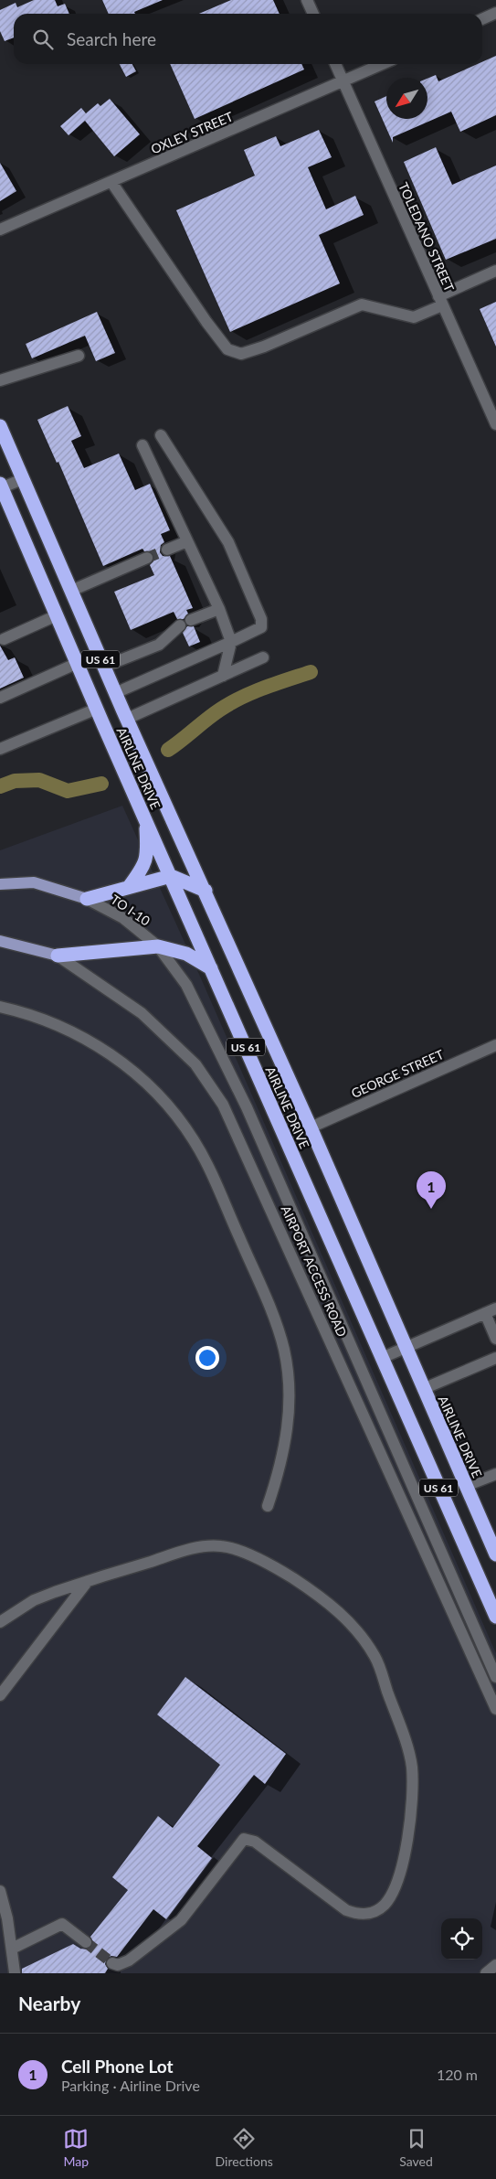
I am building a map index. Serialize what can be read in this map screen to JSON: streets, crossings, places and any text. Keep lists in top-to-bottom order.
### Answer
{
  "streets": {
    "highway": ["US 61", "AIRLINE DRIVE"],
    "main road": ["AIRPORT ACCESS ROAD"],
    "street": [
      "OXLEY STREET",
      "TOLEDANO STREET",
      "TO I-10",
      "GEORGE STREET"
    ]
  },
  "crossings": [
    ["OXLEY STREET", "TOLEDANO STREET"],
    ["AIRLINE DRIVE", "GEORGE STREET"],
    ["TO I-10", "AIRPORT ACCESS ROAD"]
  ],
  "north": "bottom left",
  "page": {
    "search": "Search here",
    "pins": "1",
    "heading": "Nearby",
    "list": [
      {
        "mark": "1",
        "name": "Cell Phone Lot",
        "note": "Parking · Airline Drive",
        "value": "120 m"
      }
    ],
    "nav": ["Map", "Directions", "Saved"]
  }
}
